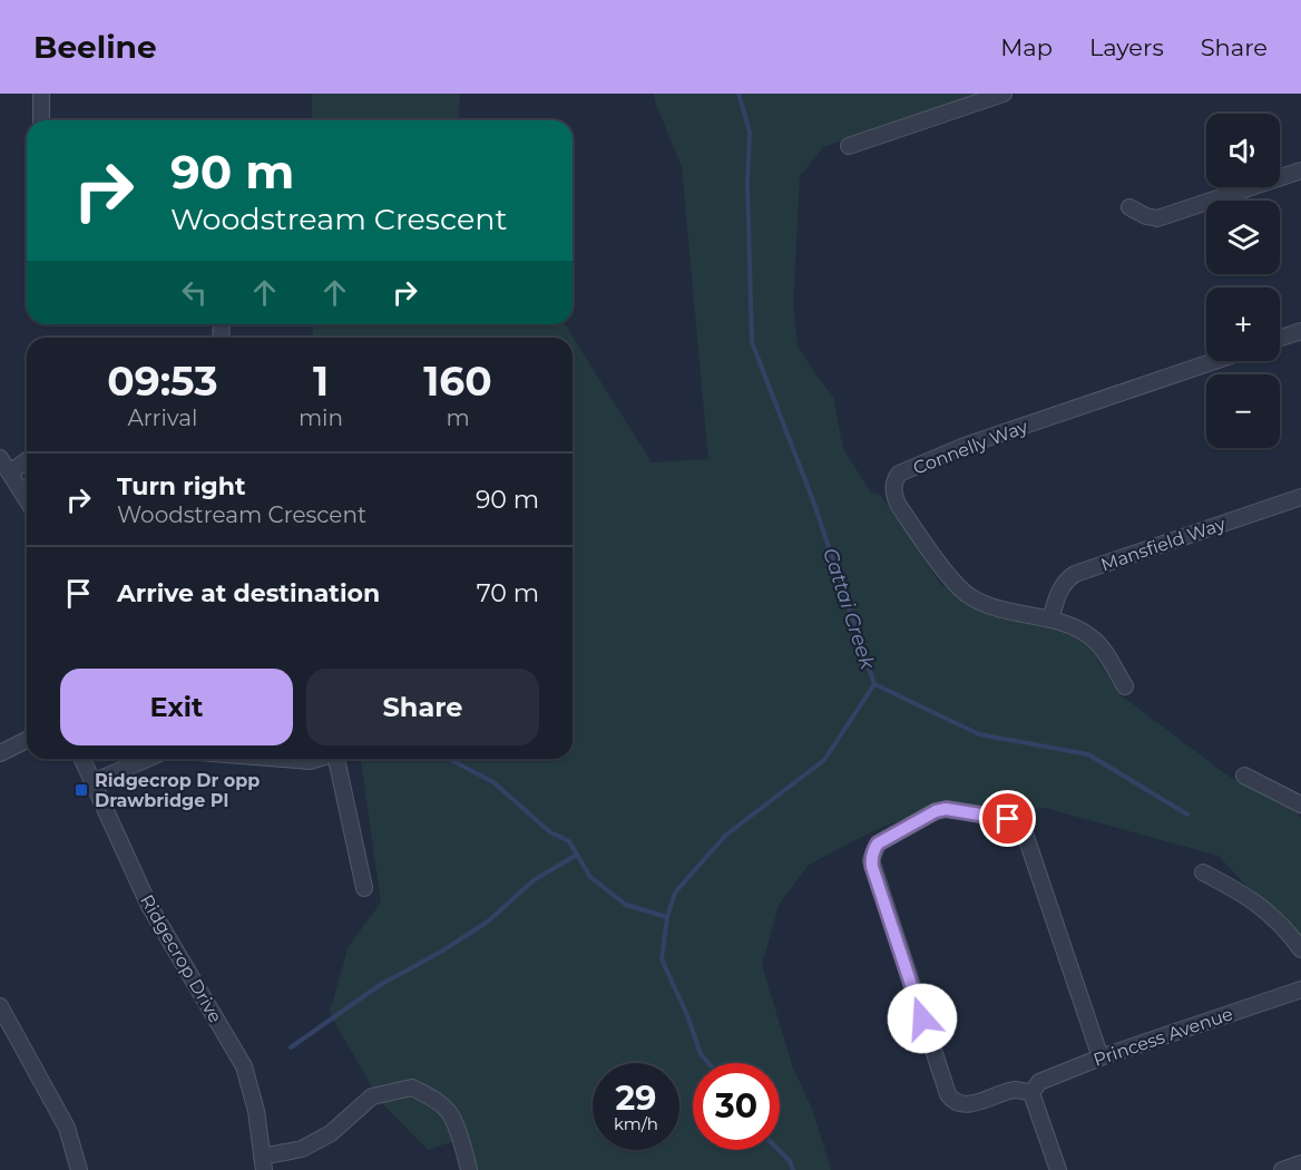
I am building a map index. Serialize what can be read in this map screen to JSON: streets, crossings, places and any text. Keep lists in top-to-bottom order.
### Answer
{
  "streets": {
    "street": [
      "Connelly Way",
      "Mansfield Way",
      "Ridgecrop Drive",
      "Princess Avenue"
    ]
  },
  "crossings": [
    ["Connelly Way", "Mansfield Way"]
  ],
  "water": ["Cattai Creek"],
  "places": {
    "transit": ["Ridgecrop Dr opp Drawbridge Pl"]
  },
  "page": {
    "header": "Beeline",
    "nav": ["Map", "Layers", "Share"],
    "map_buttons": ["+", "−"],
    "turn": ["90 m", "Woodstream Crescent"],
    "eta": [
      "09:53",
      "Arrival",
      "1",
      "min",
      "160",
      "m"
    ],
    "list": [
      {
        "name": "Turn right",
        "note": "Woodstream Crescent",
        "value": "90 m"
      },
      {
        "name": "Arrive at destination",
        "value": "70 m"
      }
    ],
    "buttons": ["Exit", "Share"],
    "speed": "29 km/h",
    "limit": "30"
  }
}
